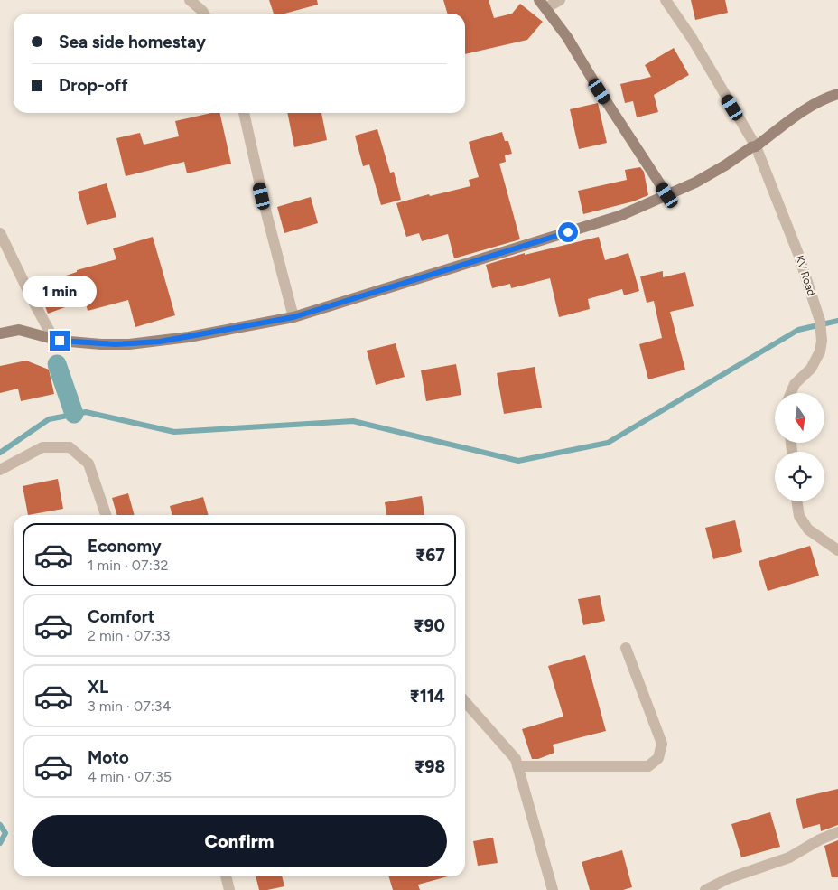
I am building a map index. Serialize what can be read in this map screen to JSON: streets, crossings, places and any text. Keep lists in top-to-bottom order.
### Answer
{
  "streets": {
    "street": ["KV Road"]
  },
  "north": "bottom",
  "page": {
    "banner": ["Sea side homestay", "Drop-off"],
    "bubble": "1 min",
    "list": [
      {
        "name": "Economy",
        "note": "1 min · 07:32",
        "value": "₹67"
      },
      {
        "name": "Comfort",
        "note": "2 min · 07:33",
        "value": "₹90"
      },
      {
        "name": "XL",
        "note": "3 min · 07:34",
        "value": "₹114"
      },
      {
        "name": "Moto",
        "note": "4 min · 07:35",
        "value": "₹98"
      }
    ],
    "buttons": "Confirm"
  }
}
